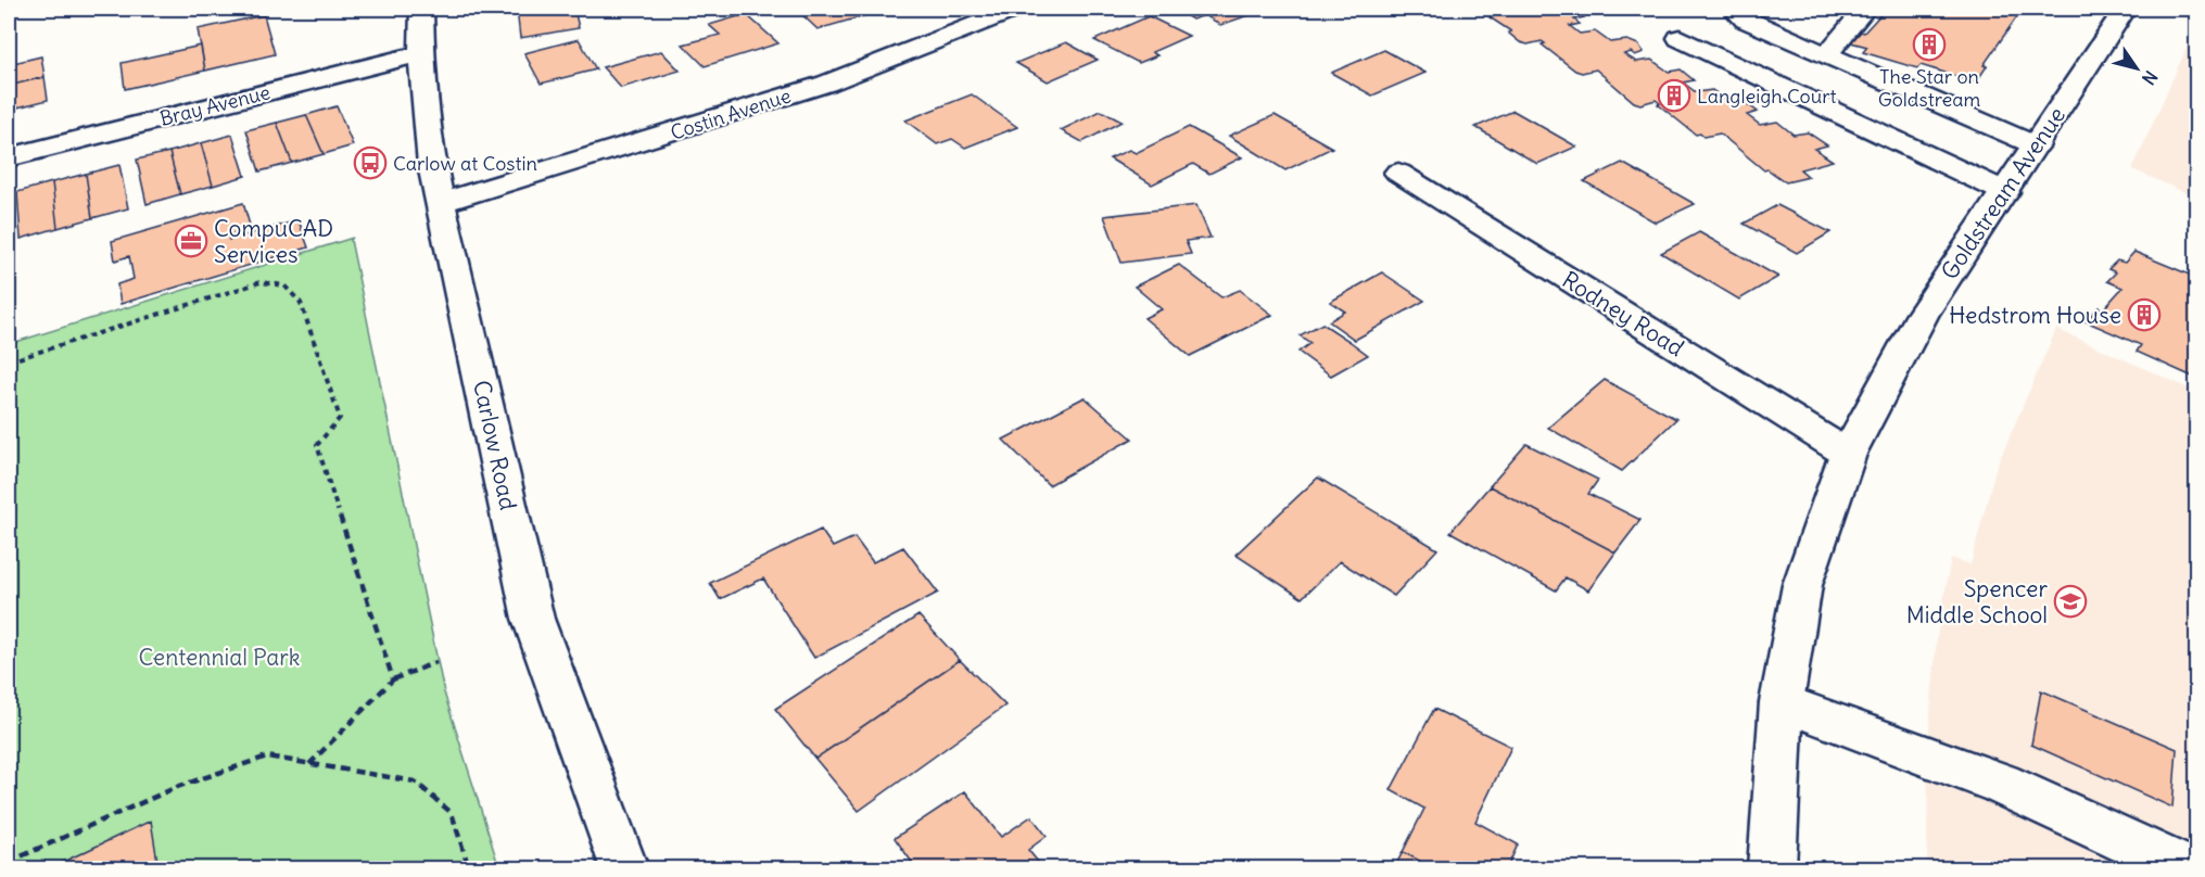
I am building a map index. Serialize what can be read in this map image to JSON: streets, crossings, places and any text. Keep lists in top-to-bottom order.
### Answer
{
  "streets": {
    "street": [
      "Bray Avenue",
      "Costin Avenue",
      "Goldstream Avenue",
      "Rodney Road",
      "Carlow Road"
    ]
  },
  "crossings": [
    ["Bray Avenue", "Carlow Road"],
    ["Costin Avenue", "Carlow Road"],
    ["Goldstream Avenue", "Rodney Road"]
  ],
  "parks": ["Centennial Park"],
  "places": {
    "building": ["The Star on Goldstream", "Langleigh Court", "Hedstrom House"],
    "bus stop": ["Carlow at Costin"],
    "office": ["CompuCAD Services"],
    "school or university": ["Spencer Middle School"]
  },
  "north": "bottom right"
}
